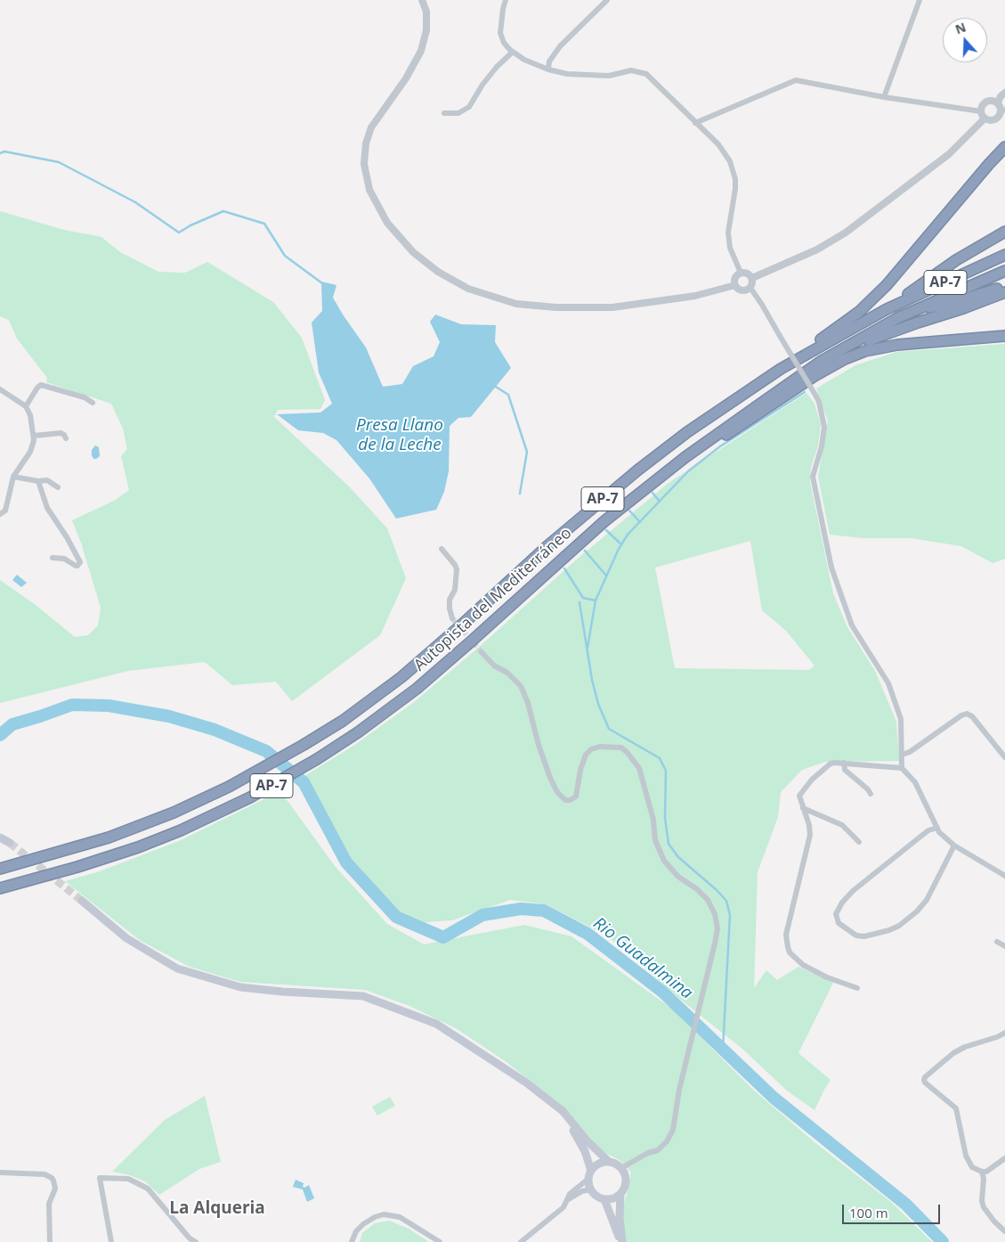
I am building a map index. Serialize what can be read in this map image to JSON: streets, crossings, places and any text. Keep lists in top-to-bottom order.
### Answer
{
  "streets": {
    "highway": ["AP-7", "Autopista del Mediterráneo"]
  },
  "districts": ["La Alqueria"],
  "water": ["Presa Llano de la Leche", "Rio Guadalmina"],
  "scale_bar": "100 m",
  "north": "top"
}
